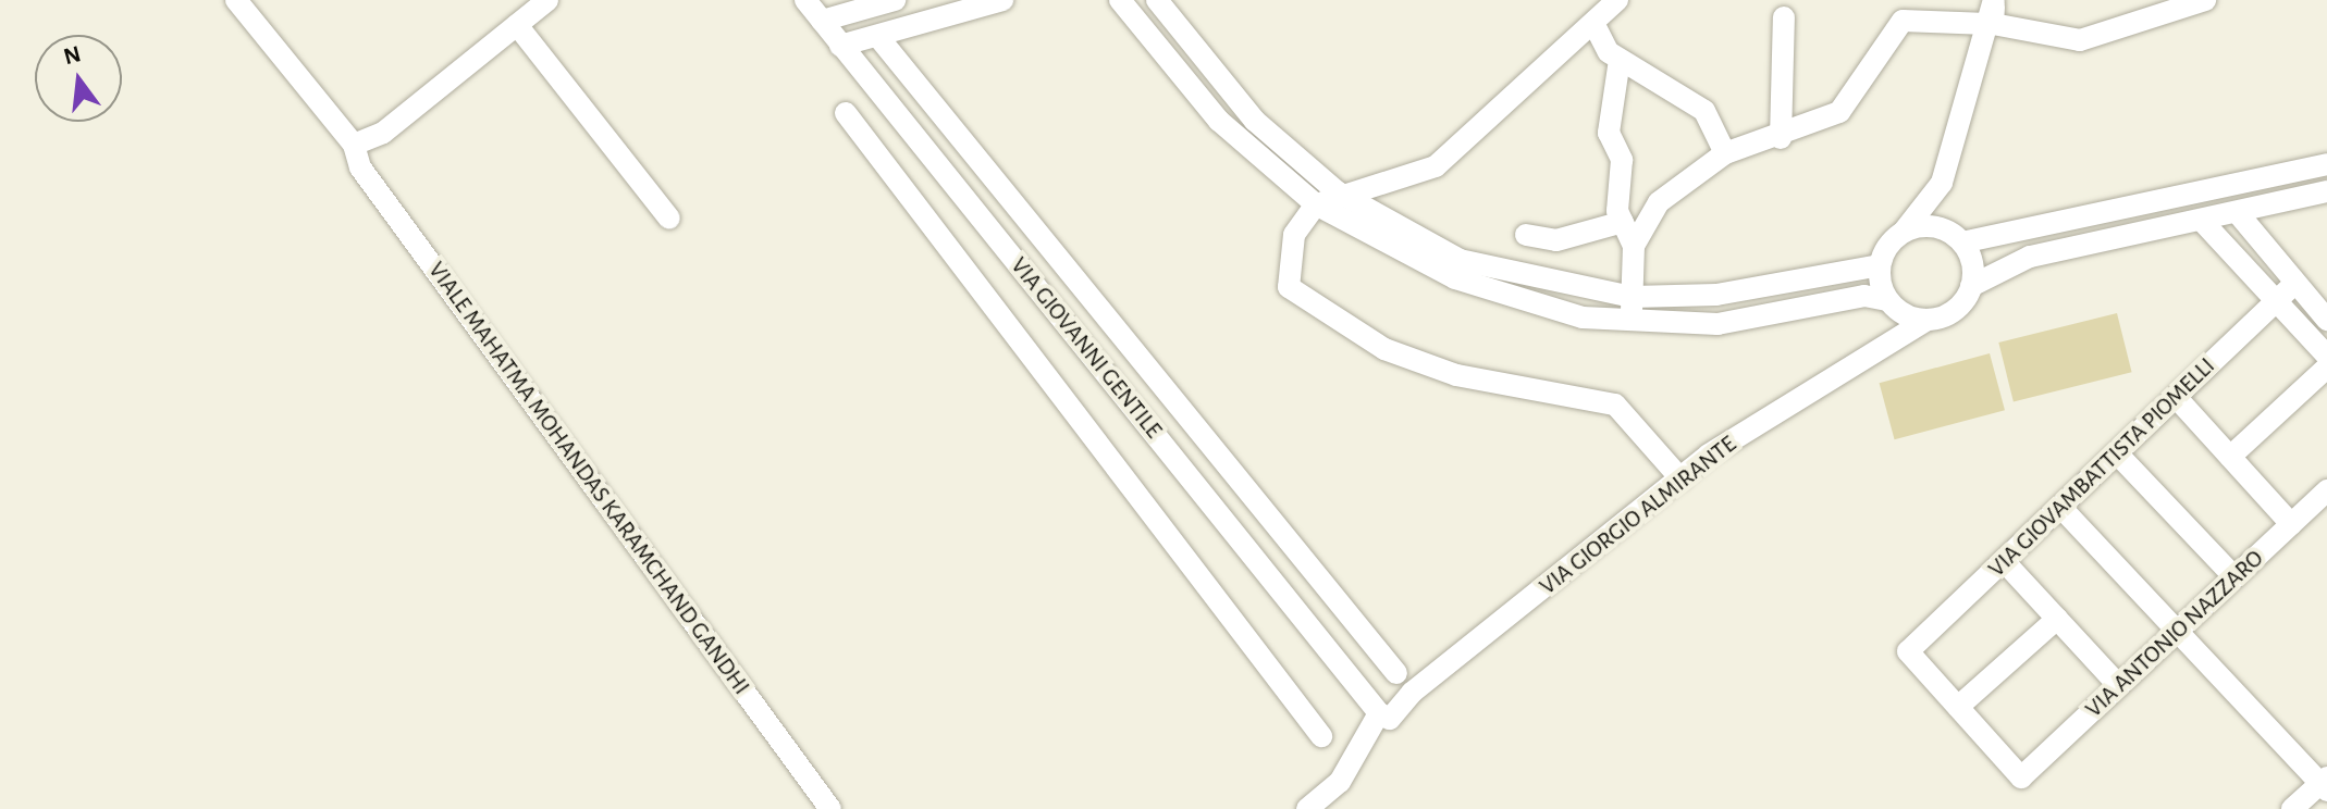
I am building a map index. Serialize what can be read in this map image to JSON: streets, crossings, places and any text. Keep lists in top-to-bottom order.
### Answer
{
  "streets": {
    "street": [
      "VIA GIOVANNI GENTILE",
      "VIA GIOVAMBATTISTA PIOMELLI",
      "VIALE MAHATMA MOHANDAS KARAMCHAND GANDHI",
      "VIA GIORGIO ALMIRANTE",
      "VIA ANTONIO NAZZARO"
    ]
  },
  "crossings": [
    ["VIA GIOVANNI GENTILE", "VIA GIORGIO ALMIRANTE"],
    ["VIA GIOVAMBATTISTA PIOMELLI", "VIA ANTONIO NAZZARO"]
  ],
  "north": "top"
}
